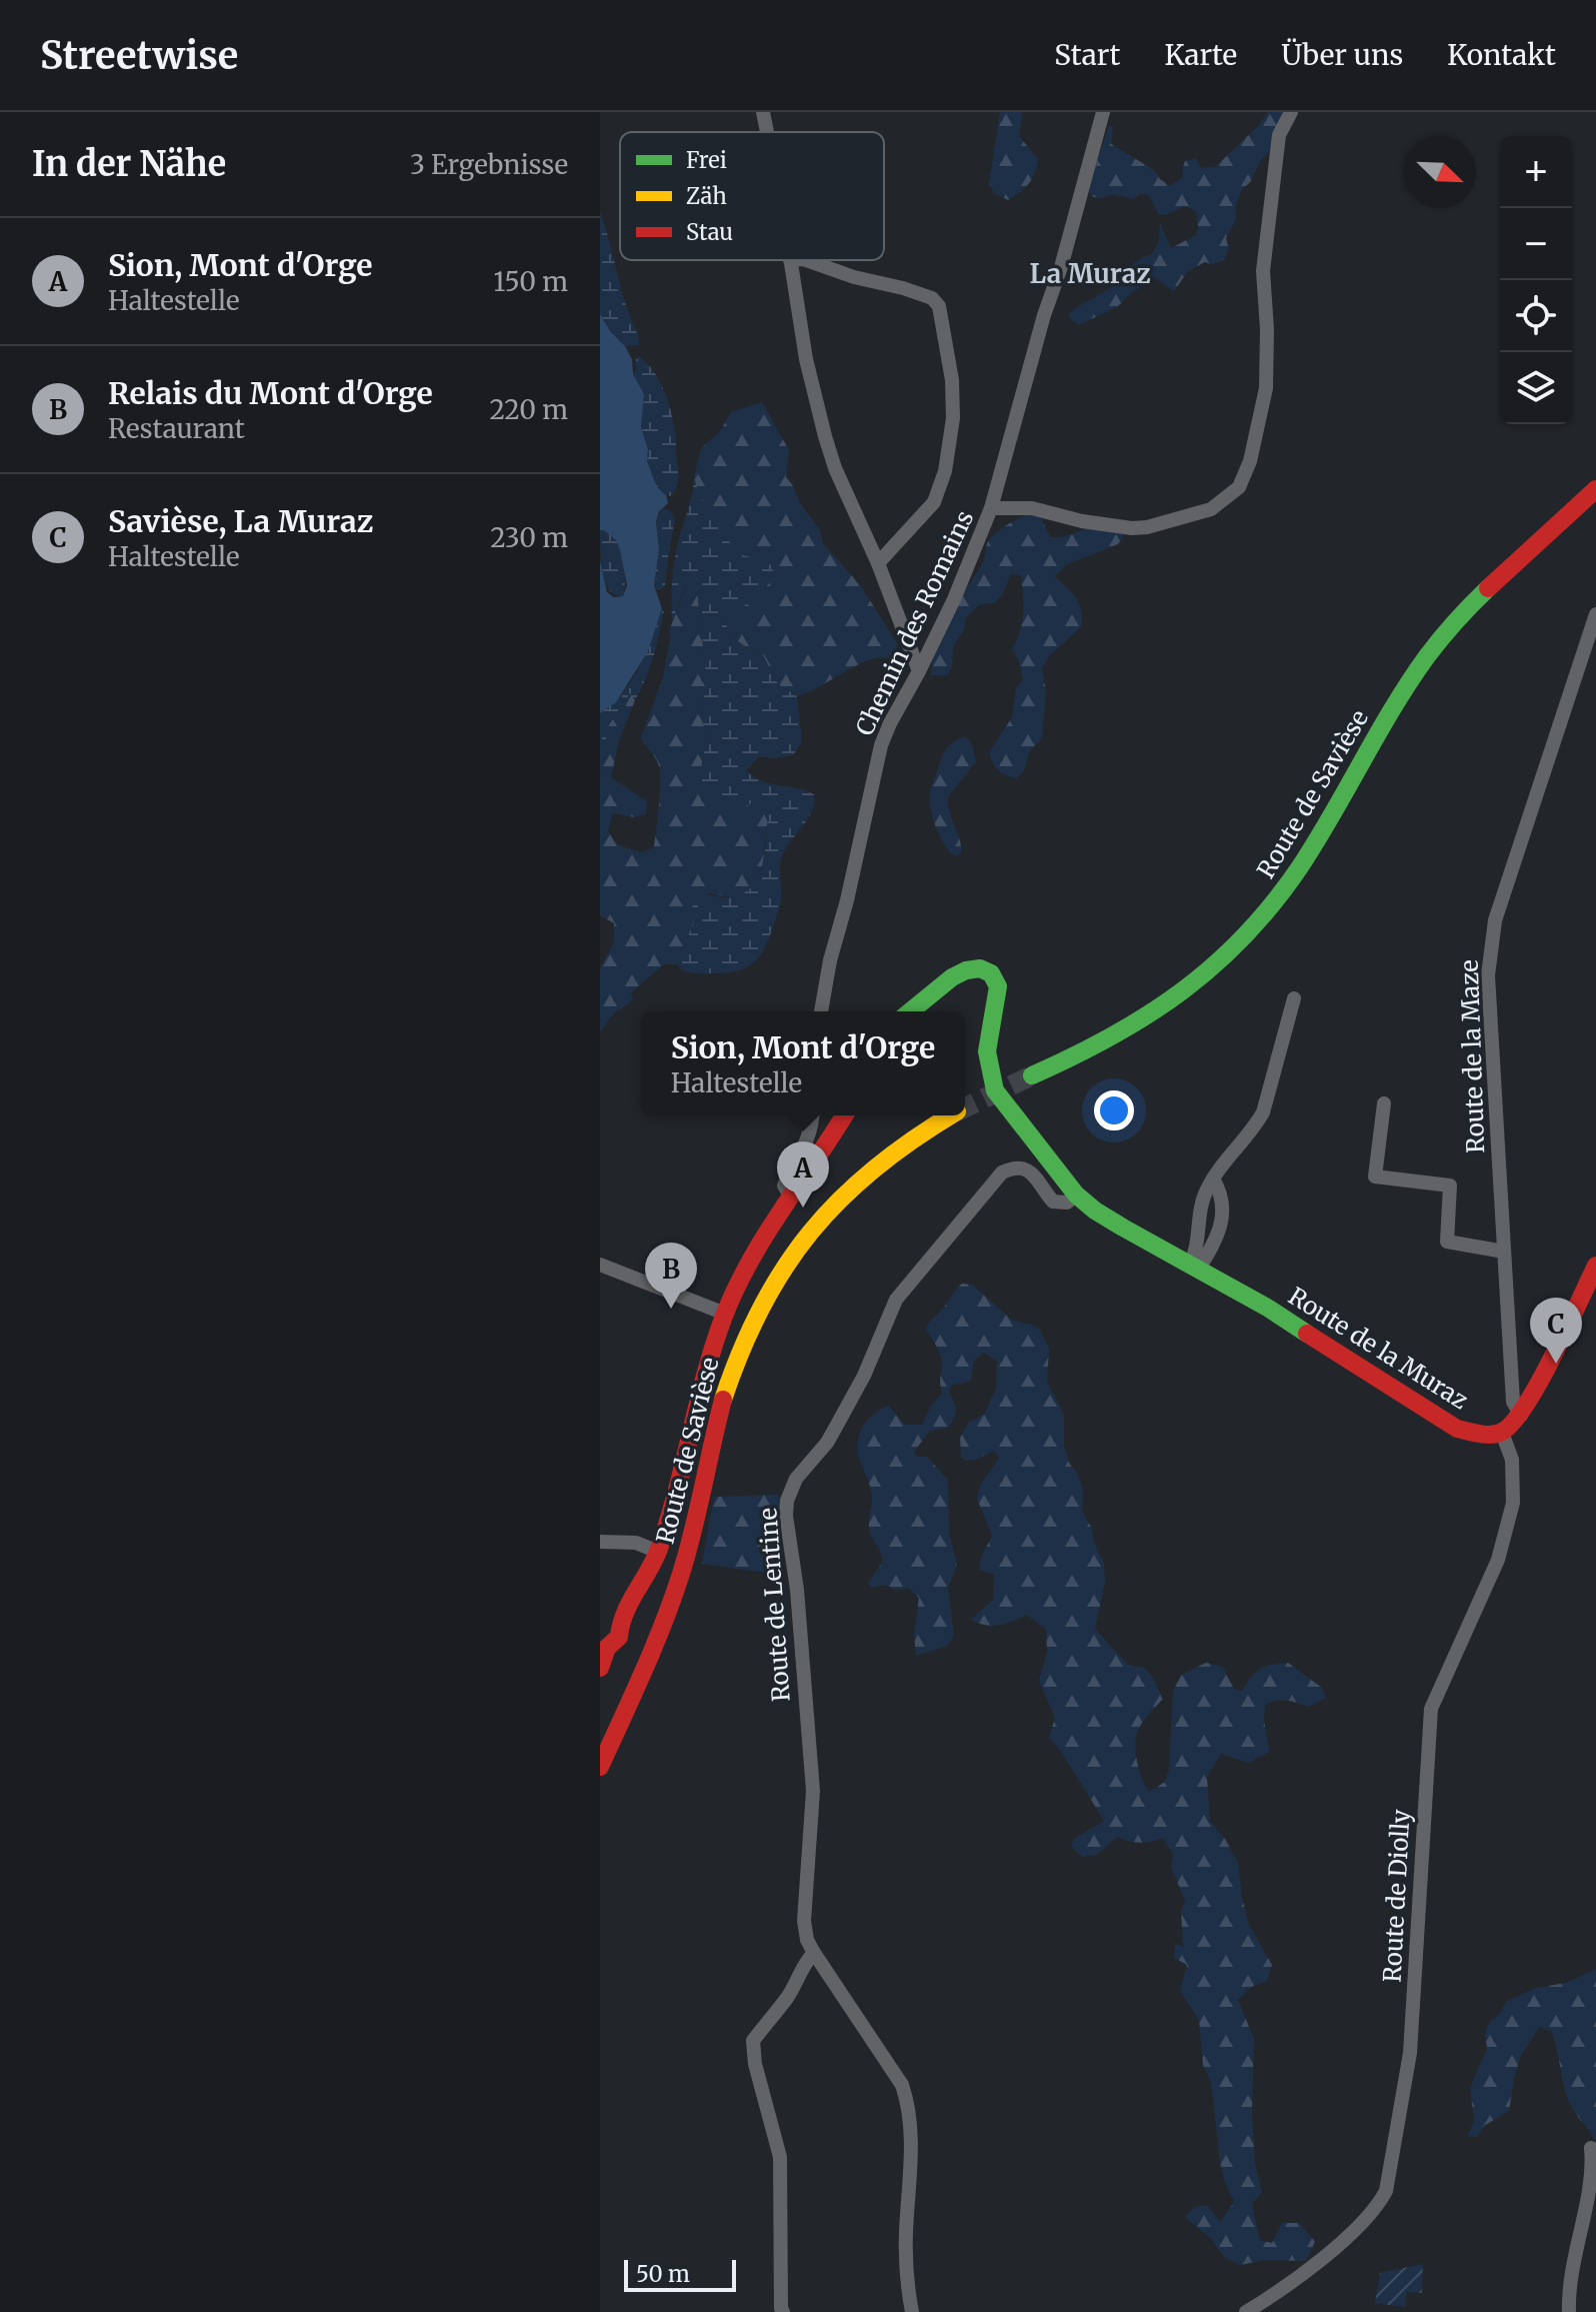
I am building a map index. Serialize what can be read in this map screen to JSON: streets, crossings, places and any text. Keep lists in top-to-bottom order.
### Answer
{
  "streets": {
    "street": [
      "Chemin des Romains",
      "Route de Savièse",
      "Route de la Maze",
      "Route de la Muraz",
      "Route de Lentine",
      "Route de Diolly"
    ]
  },
  "crossings": [
    ["Route de la Muraz", "Route de Lentine"],
    ["Route de la Muraz", "Route de Diolly"]
  ],
  "districts": ["La Muraz"],
  "legend": ["Frei", "Zäh", "Stau"],
  "scale_bar": "50 m",
  "north": "bottom right",
  "page": {
    "header": "Streetwise",
    "nav": [
      "Start",
      "Karte",
      "Über uns",
      "Kontakt"
    ],
    "heading": ["In der Nähe", "3 Ergebnisse"],
    "map_buttons": ["+", "−"],
    "list": [
      {
        "mark": "A",
        "name": "Sion, Mont d'Orge",
        "note": "Haltestelle",
        "value": "150 m"
      },
      {
        "mark": "B",
        "name": "Relais du Mont d'Orge",
        "note": "Restaurant",
        "value": "220 m"
      },
      {
        "mark": "C",
        "name": "Savièse, La Muraz",
        "note": "Haltestelle",
        "value": "230 m"
      }
    ],
    "popup": ["Sion, Mont d'Orge", "Haltestelle"],
    "pins": ["A", "B", "C"],
    "scale": "50 m"
  }
}
